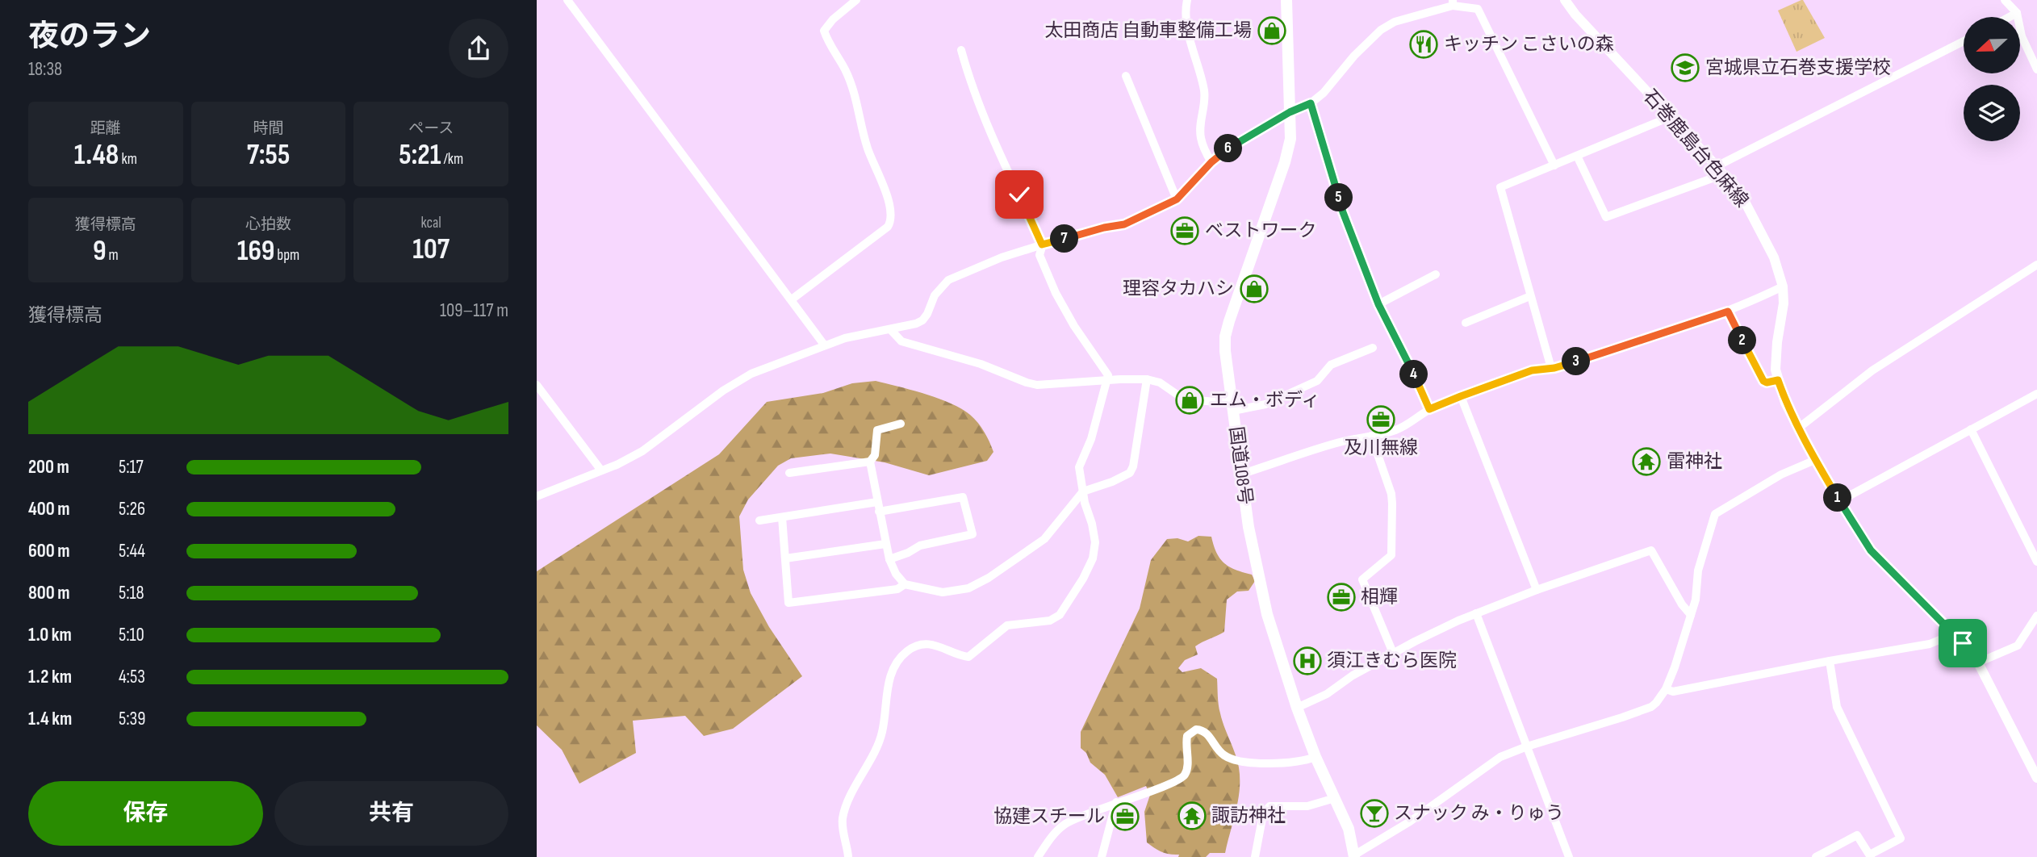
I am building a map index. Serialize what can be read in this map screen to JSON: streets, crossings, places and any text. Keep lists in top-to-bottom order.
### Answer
{
  "streets": {
    "highway": ["国道108号"],
    "main road": ["石巻鹿島台色麻線"]
  },
  "places": {
    "shop": ["太田商店 自動車整備工場", "理容タカハシ", "エム・ボディ"],
    "restaurant": ["キッチン こさいの森"],
    "school or university": ["宮城県立石巻支援学校"],
    "office": [
      "ベストワーク",
      "及川無線",
      "相輝",
      "協建スチール"
    ],
    "temple": ["雷神社", "諏訪神社"],
    "hospital": ["須江きむら医院"],
    "bar": ["スナック み・りゅう"]
  },
  "north": "left",
  "page": {
    "heading": ["夜のラン", "18:38"],
    "stats": [
      ["距離", "1.48 km"],
      ["時間", "7:55"],
      ["ペース", "5:21 /km"],
      ["獲得標高", "9 m"],
      ["心拍数", "169 bpm"],
      ["kcal", "107"]
    ],
    "pins": [
      "6",
      "5",
      "7",
      "2",
      "3",
      "4",
      "1"
    ],
    "chart": ["獲得標高", "109–117 m"],
    "list": [
      {
        "name": "200 m",
        "note": "5:17"
      },
      {
        "name": "400 m",
        "note": "5:26"
      },
      {
        "name": "600 m",
        "note": "5:44"
      },
      {
        "name": "800 m",
        "note": "5:18"
      },
      {
        "name": "1.0 km",
        "note": "5:10"
      },
      {
        "name": "1.2 km",
        "note": "4:53"
      },
      {
        "name": "1.4 km",
        "note": "5:39"
      }
    ],
    "buttons": ["保存", "共有"]
  }
}
